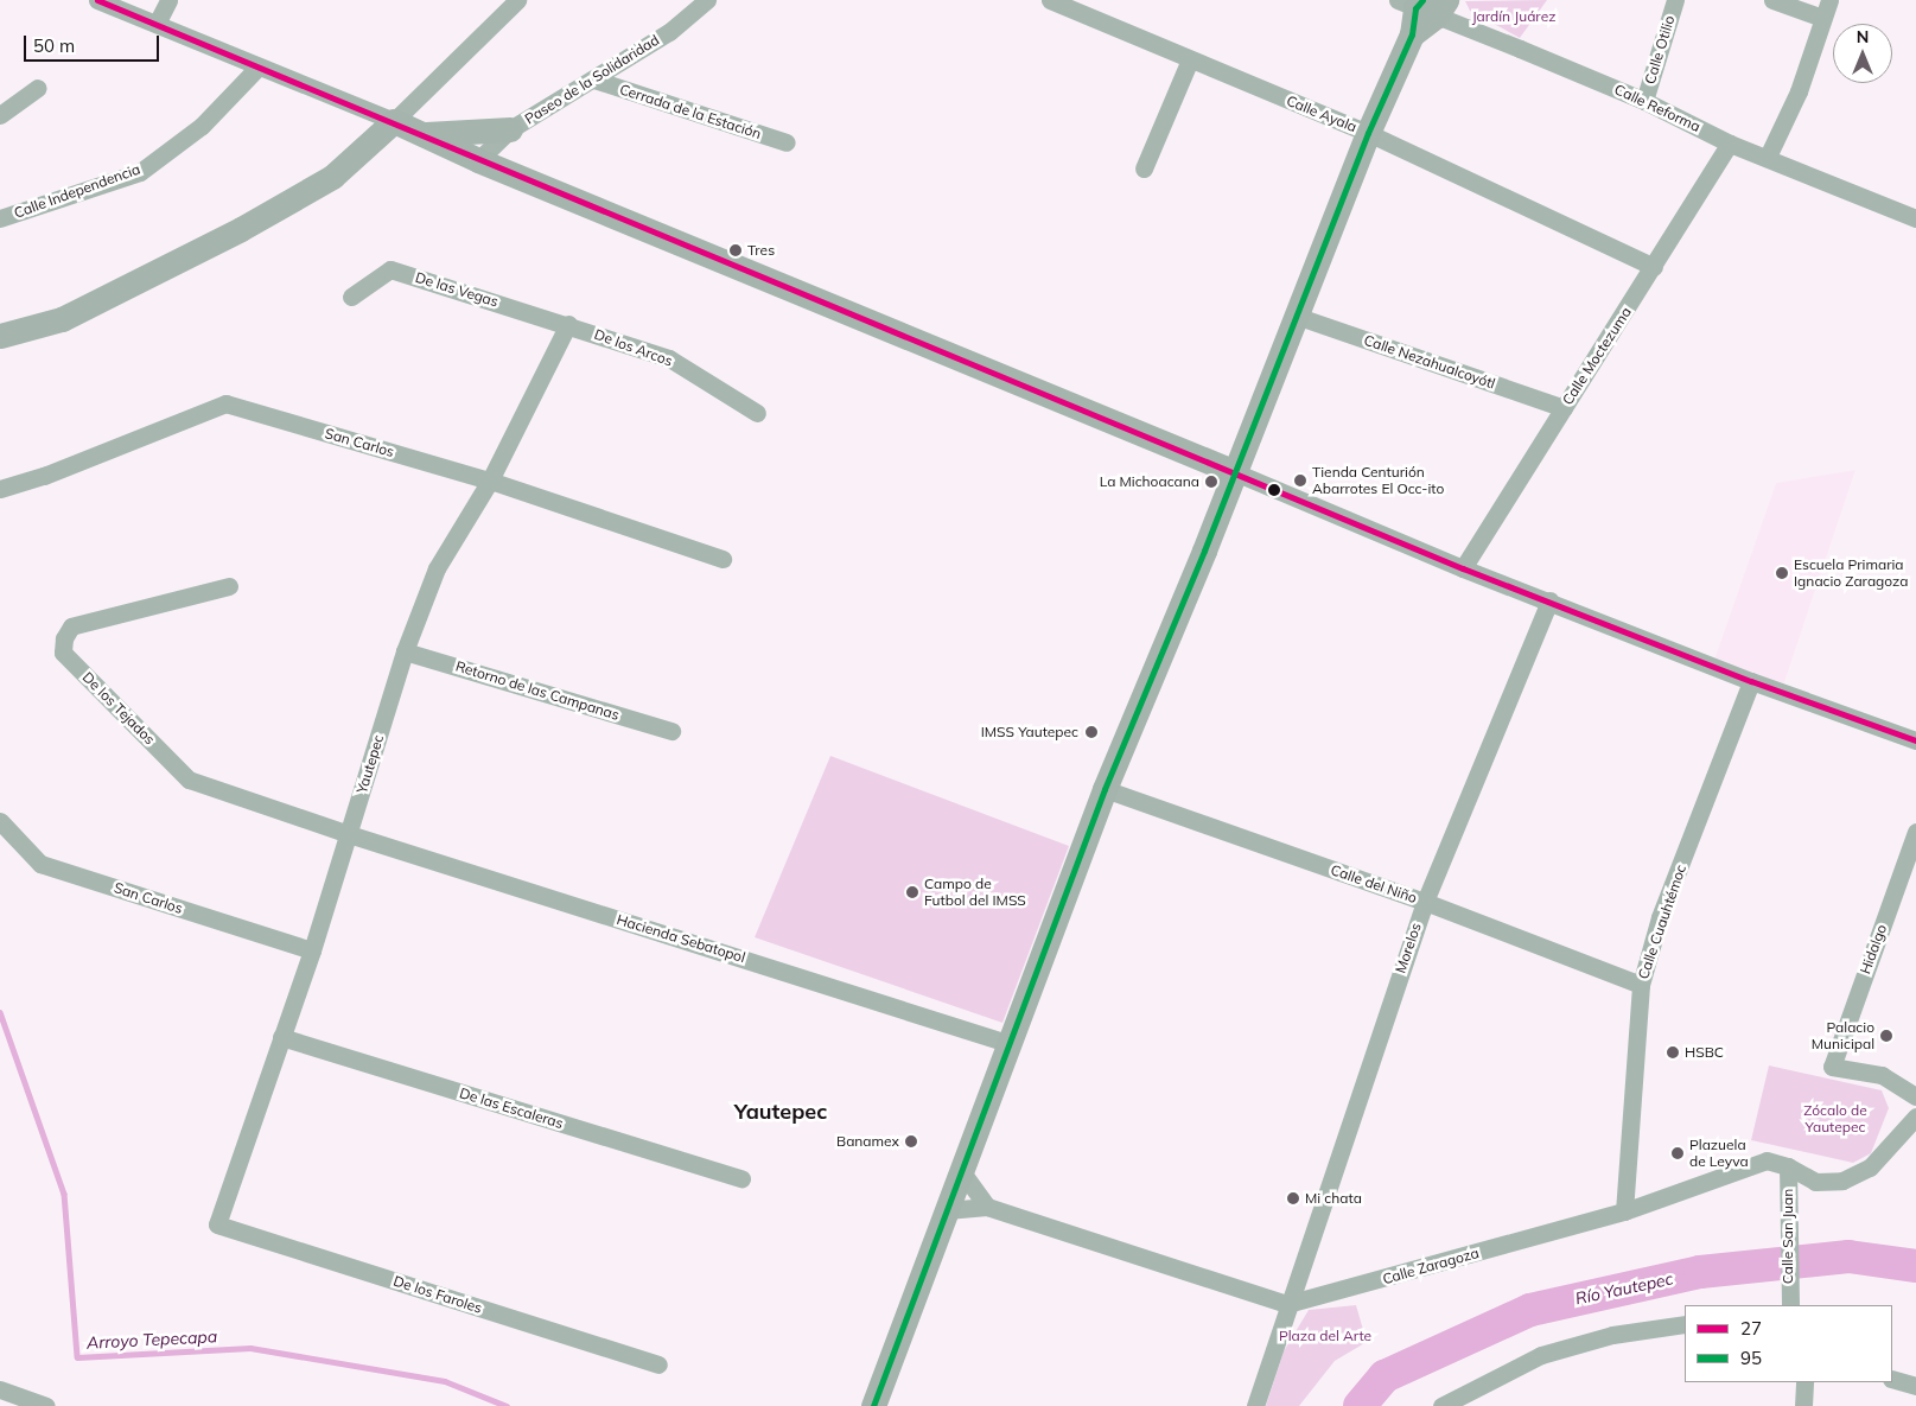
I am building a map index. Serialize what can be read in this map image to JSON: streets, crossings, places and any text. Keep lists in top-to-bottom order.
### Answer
{
  "streets": {
    "street": [
      "Calle Otilio",
      "Paseo de la Solidaridad",
      "Calle Reforma",
      "Cerrada de la Estación",
      "Calle Ayala",
      "Calle Independencia",
      "De las Vegas",
      "De los Arcos",
      "Calle Moctezuma",
      "Calle Nezahualcoyótl",
      "San Carlos",
      "Retorno de las Campanas",
      "De los Tejados",
      "Yautepec",
      "Calle del Niño",
      "Calle Cuauhtémoc",
      "Hacienda Sebatopol",
      "Morelos",
      "Hidalgo",
      "De las Escaleras",
      "Calle San Juan",
      "Calle Zaragoza",
      "De los Faroles"
    ]
  },
  "crossings": [
    ["Calle Otilio", "Calle Reforma"],
    ["Paseo de la Solidaridad", "Cerrada de la Estación"],
    ["Calle Reforma", "Calle Moctezuma"],
    ["Calle Ayala", "Calle Moctezuma"],
    ["De las Vegas", "De los Arcos"],
    ["De las Vegas", "Yautepec"],
    ["De los Arcos", "Yautepec"],
    ["Calle Moctezuma", "Calle Nezahualcoyótl"],
    ["San Carlos", "Yautepec"],
    ["Retorno de las Campanas", "Yautepec"],
    ["De los Tejados", "Yautepec"],
    ["De los Tejados", "Hacienda Sebatopol"],
    ["Yautepec", "Hacienda Sebatopol"],
    ["Yautepec", "De las Escaleras"],
    ["Yautepec", "De los Faroles"],
    ["Calle del Niño", "Calle Cuauhtémoc"],
    ["Calle del Niño", "Morelos"],
    ["Calle Cuauhtémoc", "Calle Zaragoza"],
    ["Morelos", "Calle Zaragoza"],
    ["Calle San Juan", "Calle Zaragoza"]
  ],
  "districts": ["Yautepec"],
  "water": ["Río Yautepec", "Arroyo Tepecapa"],
  "parks": ["Jardín Juárez", "Zócalo de Yautepec", "Plaza del Arte"],
  "places": [
    "Tres",
    "Tienda Centurión Abarrotes El Occ-ito",
    "La Michoacana",
    "Escuela Primaria Ignacio Zaragoza",
    "IMSS Yautepec",
    "Campo de Futbol del IMSS",
    "Palacio Municipal",
    "HSBC",
    "Banamex",
    "Plazuela de Leyva",
    "Mi chata"
  ],
  "lines": ["transit line 27", "transit line 95"],
  "legend": ["27", "95"],
  "scale_bar": "50 m",
  "north": "top"
}
